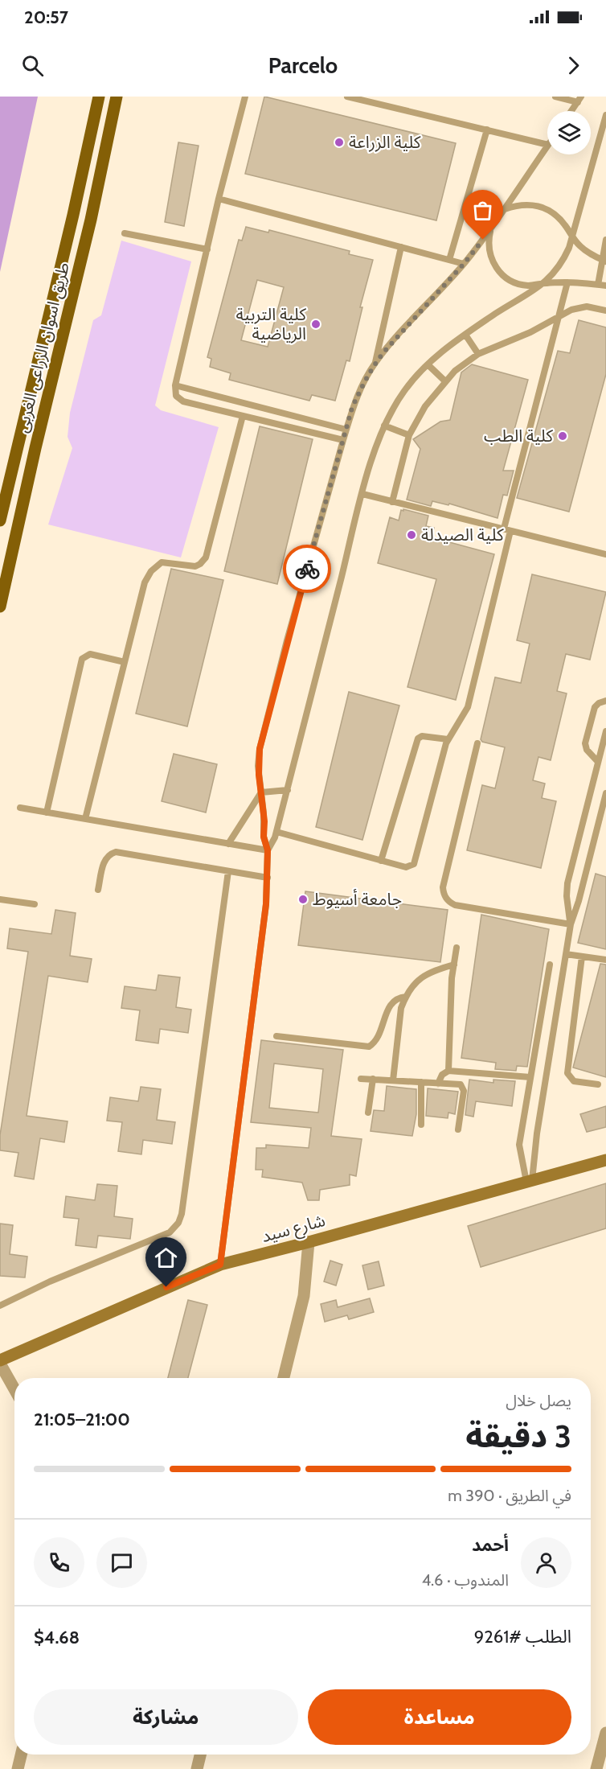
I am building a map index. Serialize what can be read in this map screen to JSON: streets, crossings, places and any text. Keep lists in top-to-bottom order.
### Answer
{
  "streets": {
    "main road": ["طريق اسوان الزراعى الغربى", "شارع سيد"]
  },
  "places": [
    "كلية الزراعة",
    "كلية التربية الرياضية",
    "كلية الطب",
    "كلية الصيدلة",
    "جامعة أسيوط"
  ],
  "page": {
    "status": "20:57",
    "header": "Parcelo",
    "heading": ["3 دقيقة", "يصل خلال", "21:00–21:05"],
    "panel": [
      "أحمد",
      "المندوب · 4.6",
      "الطلب #9261",
      "$4.68"
    ],
    "bar": "في الطريق · 390 m",
    "buttons": ["مساعدة", "مشاركة"]
  }
}
